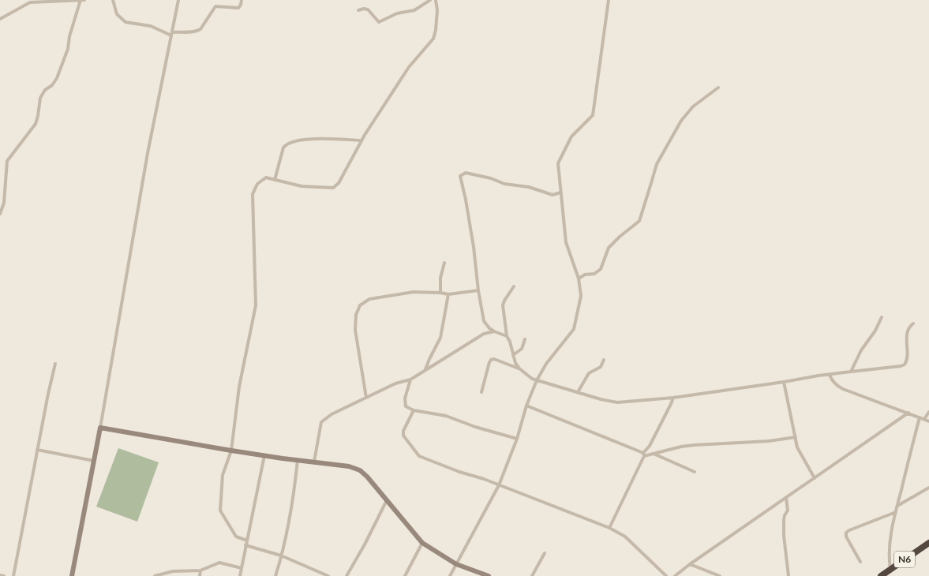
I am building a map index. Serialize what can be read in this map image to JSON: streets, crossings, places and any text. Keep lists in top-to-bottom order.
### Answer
{
  "streets": {
    "highway": ["N6"]
  }
}
